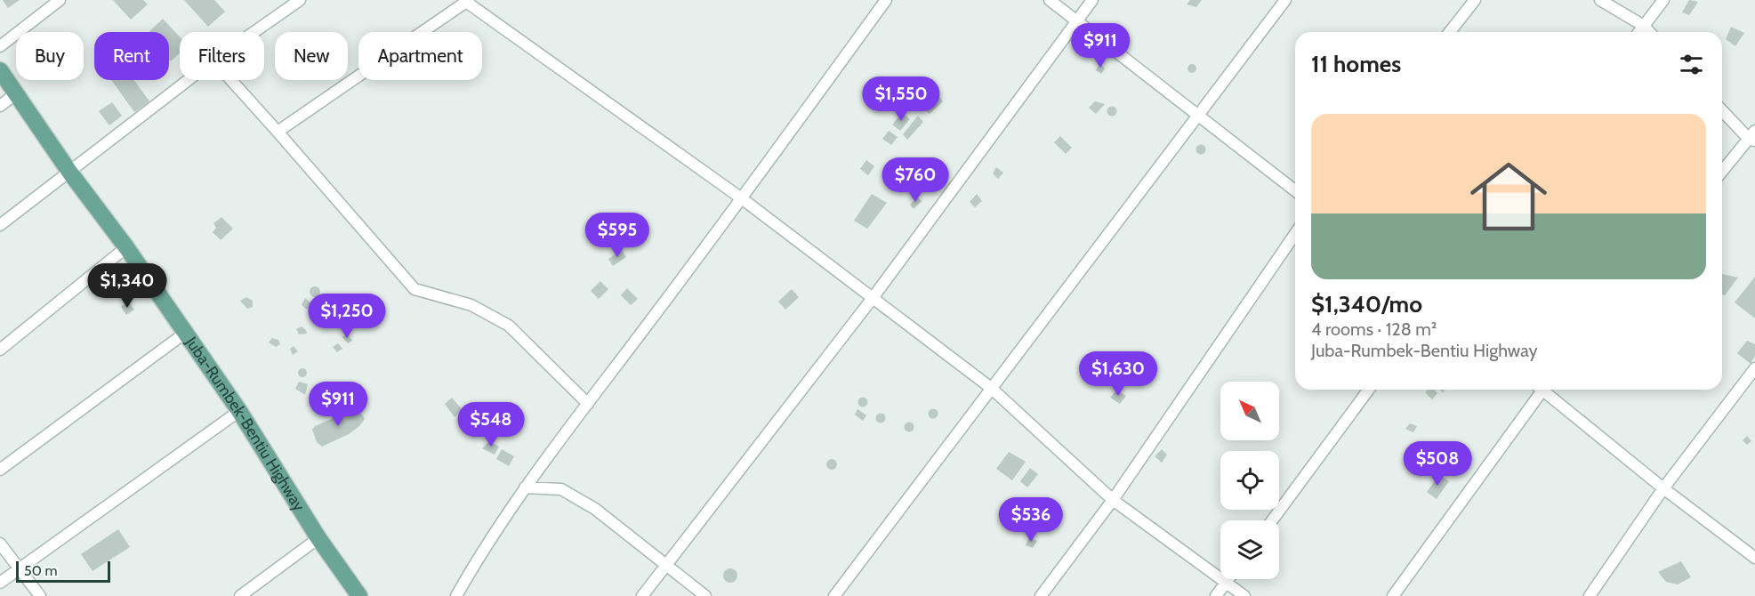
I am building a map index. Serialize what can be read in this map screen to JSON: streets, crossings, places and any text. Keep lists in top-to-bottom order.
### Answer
{
  "streets": {
    "main road": ["Juba-Rumbek-Bentiu Highway"]
  },
  "scale_bar": "50 m",
  "north": "top left",
  "page": {
    "price": [
      "$911",
      "$1,550",
      "$760",
      "$595",
      "$1,340",
      "$1,250",
      "$1,630",
      "$911",
      "$548",
      "$508",
      "$536"
    ],
    "chip": [
      "Buy",
      "Rent",
      "Filters",
      "New",
      "Apartment"
    ],
    "heading": "11 homes",
    "list": [
      {
        "name": "$1,340/mo",
        "note": "4 rooms · 128 m² · Juba-Rumbek-Bentiu Highway"
      }
    ],
    "scale": "50 m"
  }
}
